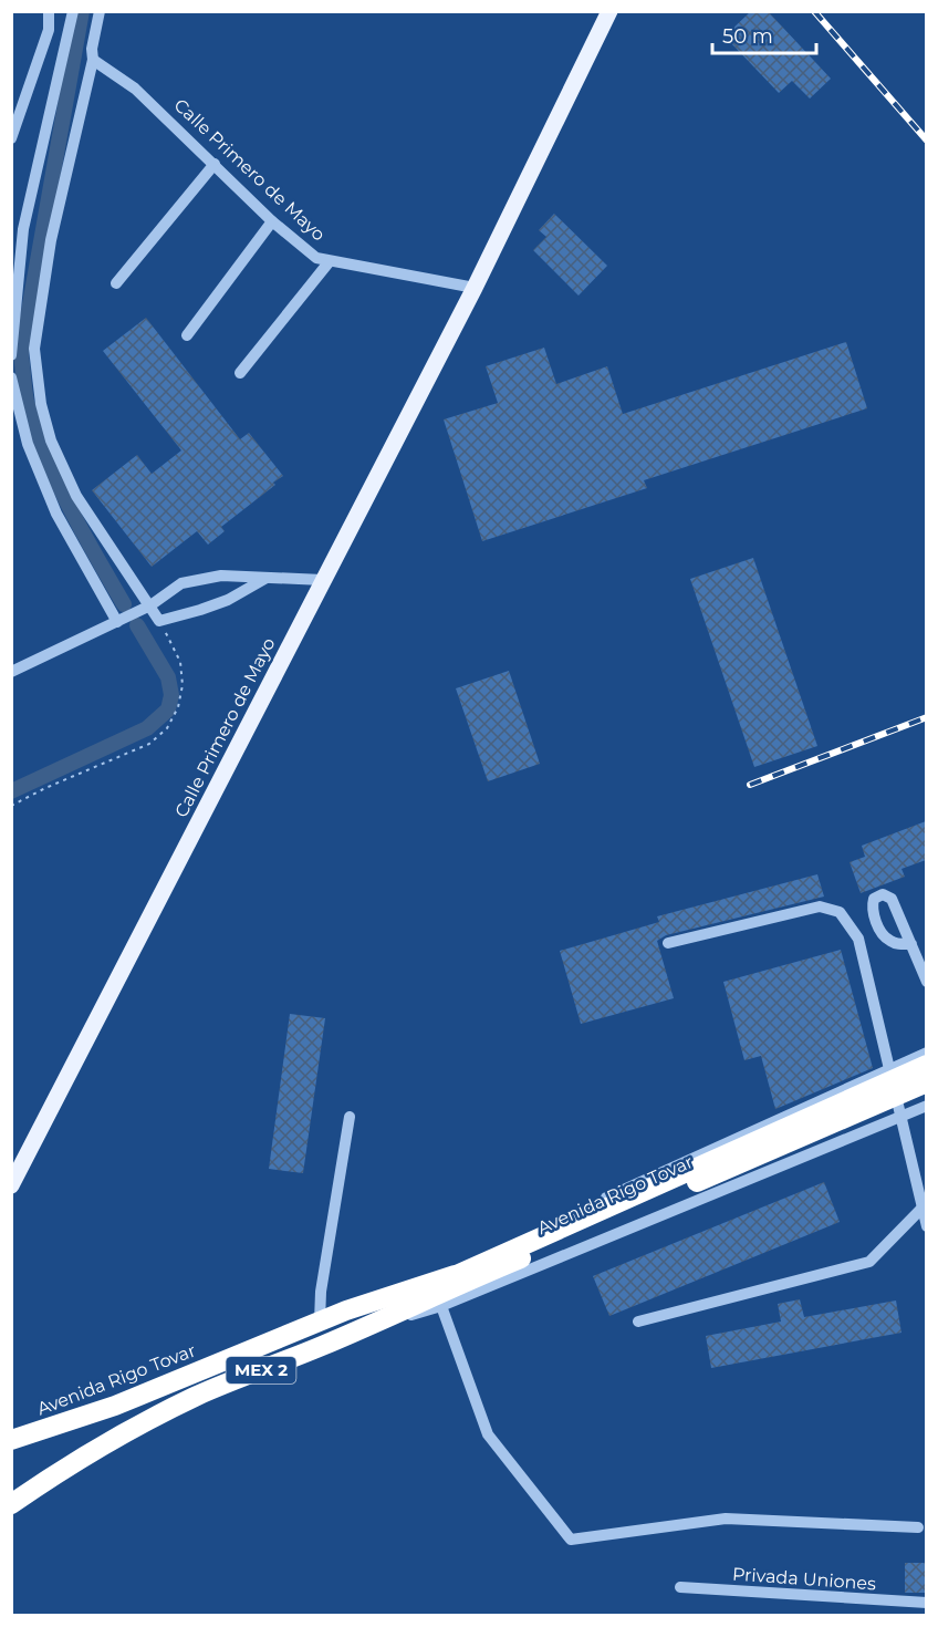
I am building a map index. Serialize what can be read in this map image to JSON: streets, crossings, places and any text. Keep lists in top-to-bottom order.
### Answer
{
  "streets": {
    "highway": ["Avenida Rigo Tovar", "MEX 2"],
    "main road": ["Calle Primero de Mayo"],
    "street": ["Privada Uniones"]
  },
  "scale_bar": "50 m"
}
